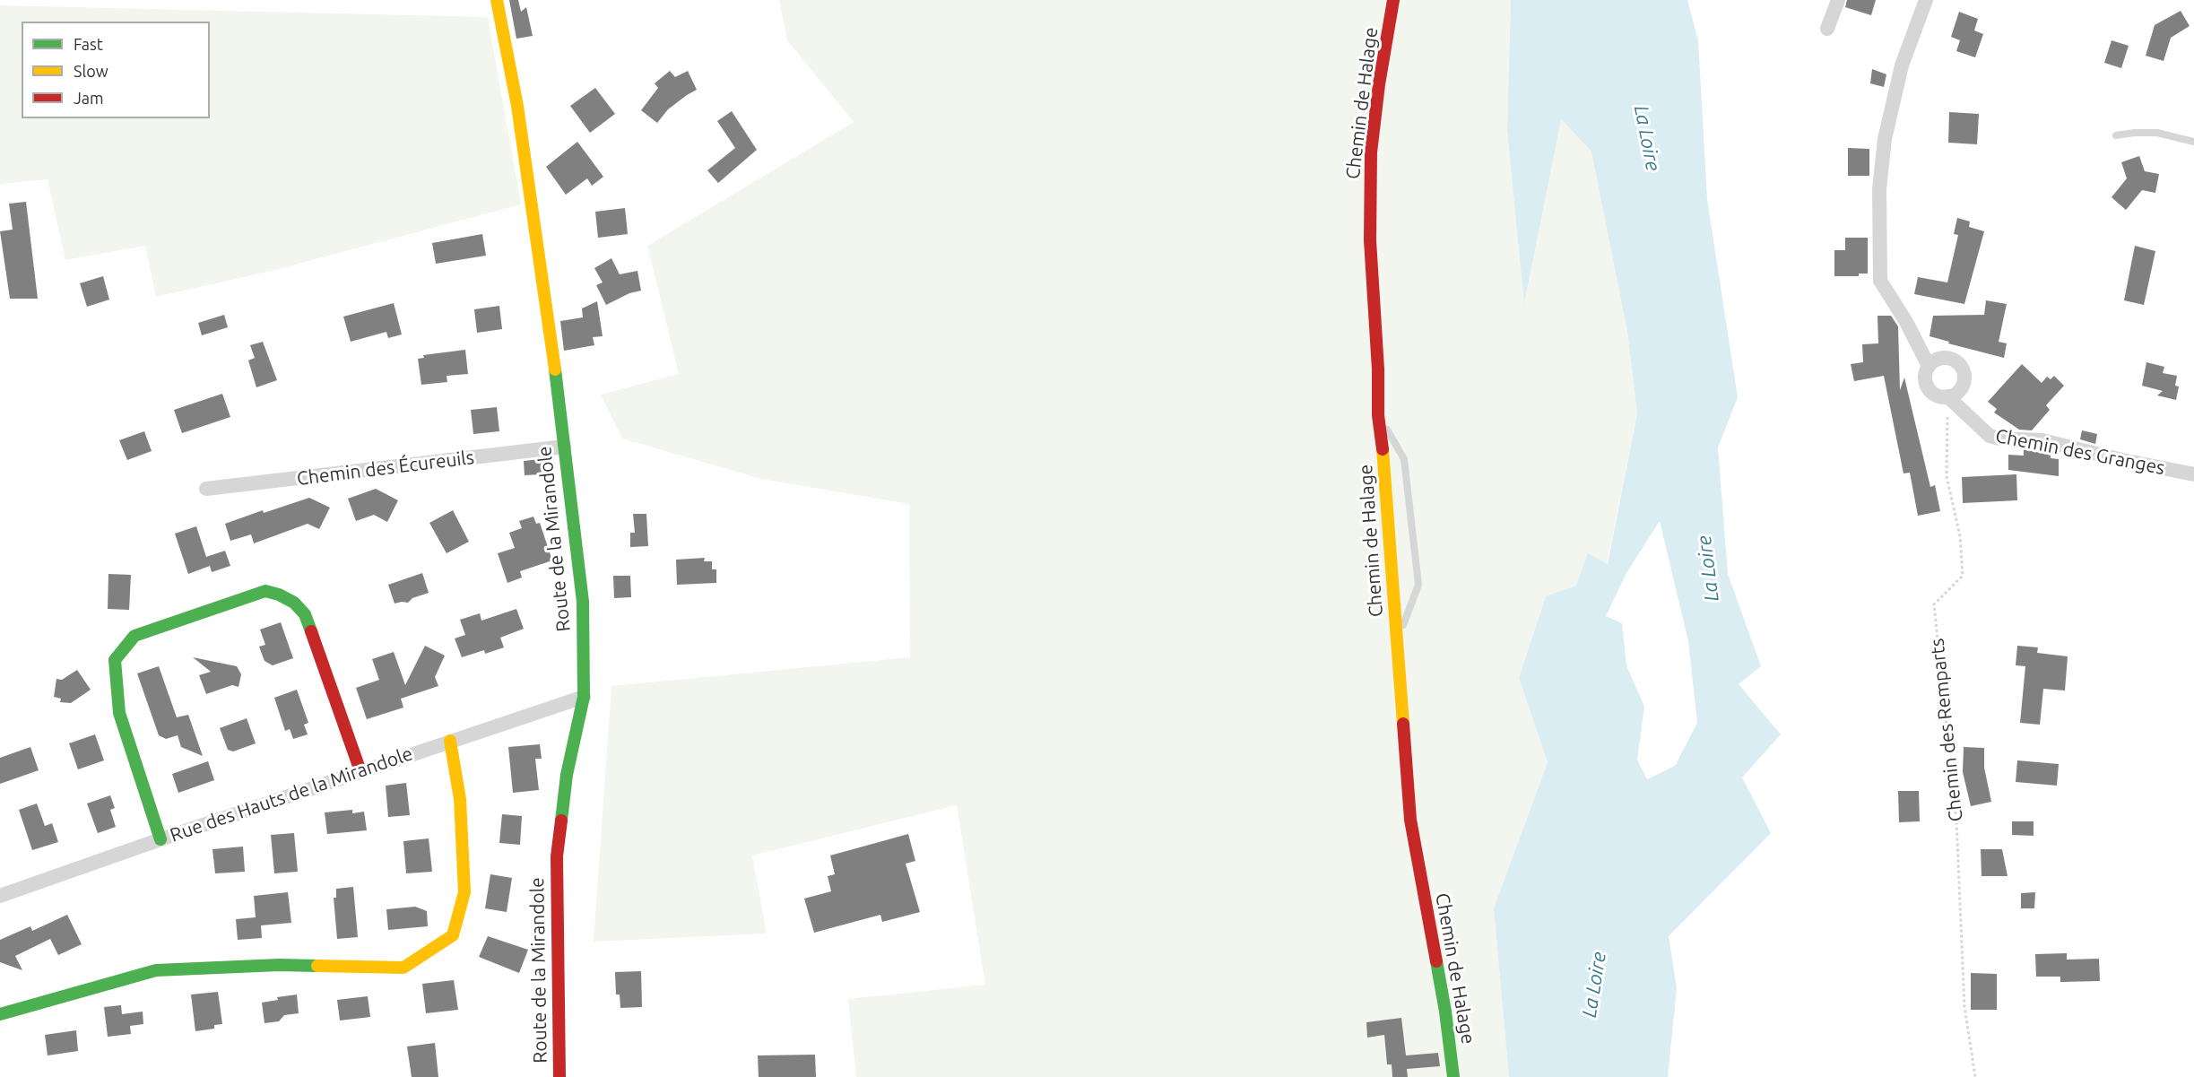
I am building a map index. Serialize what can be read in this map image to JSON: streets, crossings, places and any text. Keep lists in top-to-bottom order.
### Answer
{
  "streets": {
    "street": [
      "Chemin de Halage",
      "Chemin des Granges",
      "Chemin des Écureuils",
      "Route de la Mirandole",
      "Rue des Hauts de la Mirandole"
    ],
    "path": ["Chemin des Remparts"]
  },
  "crossings": [
    ["Chemin des Granges", "Chemin des Remparts"],
    ["Chemin des Écureuils", "Route de la Mirandole"],
    ["Route de la Mirandole", "Rue des Hauts de la Mirandole"]
  ],
  "water": ["La Loire"],
  "legend": ["Fast", "Slow", "Jam"]
}
